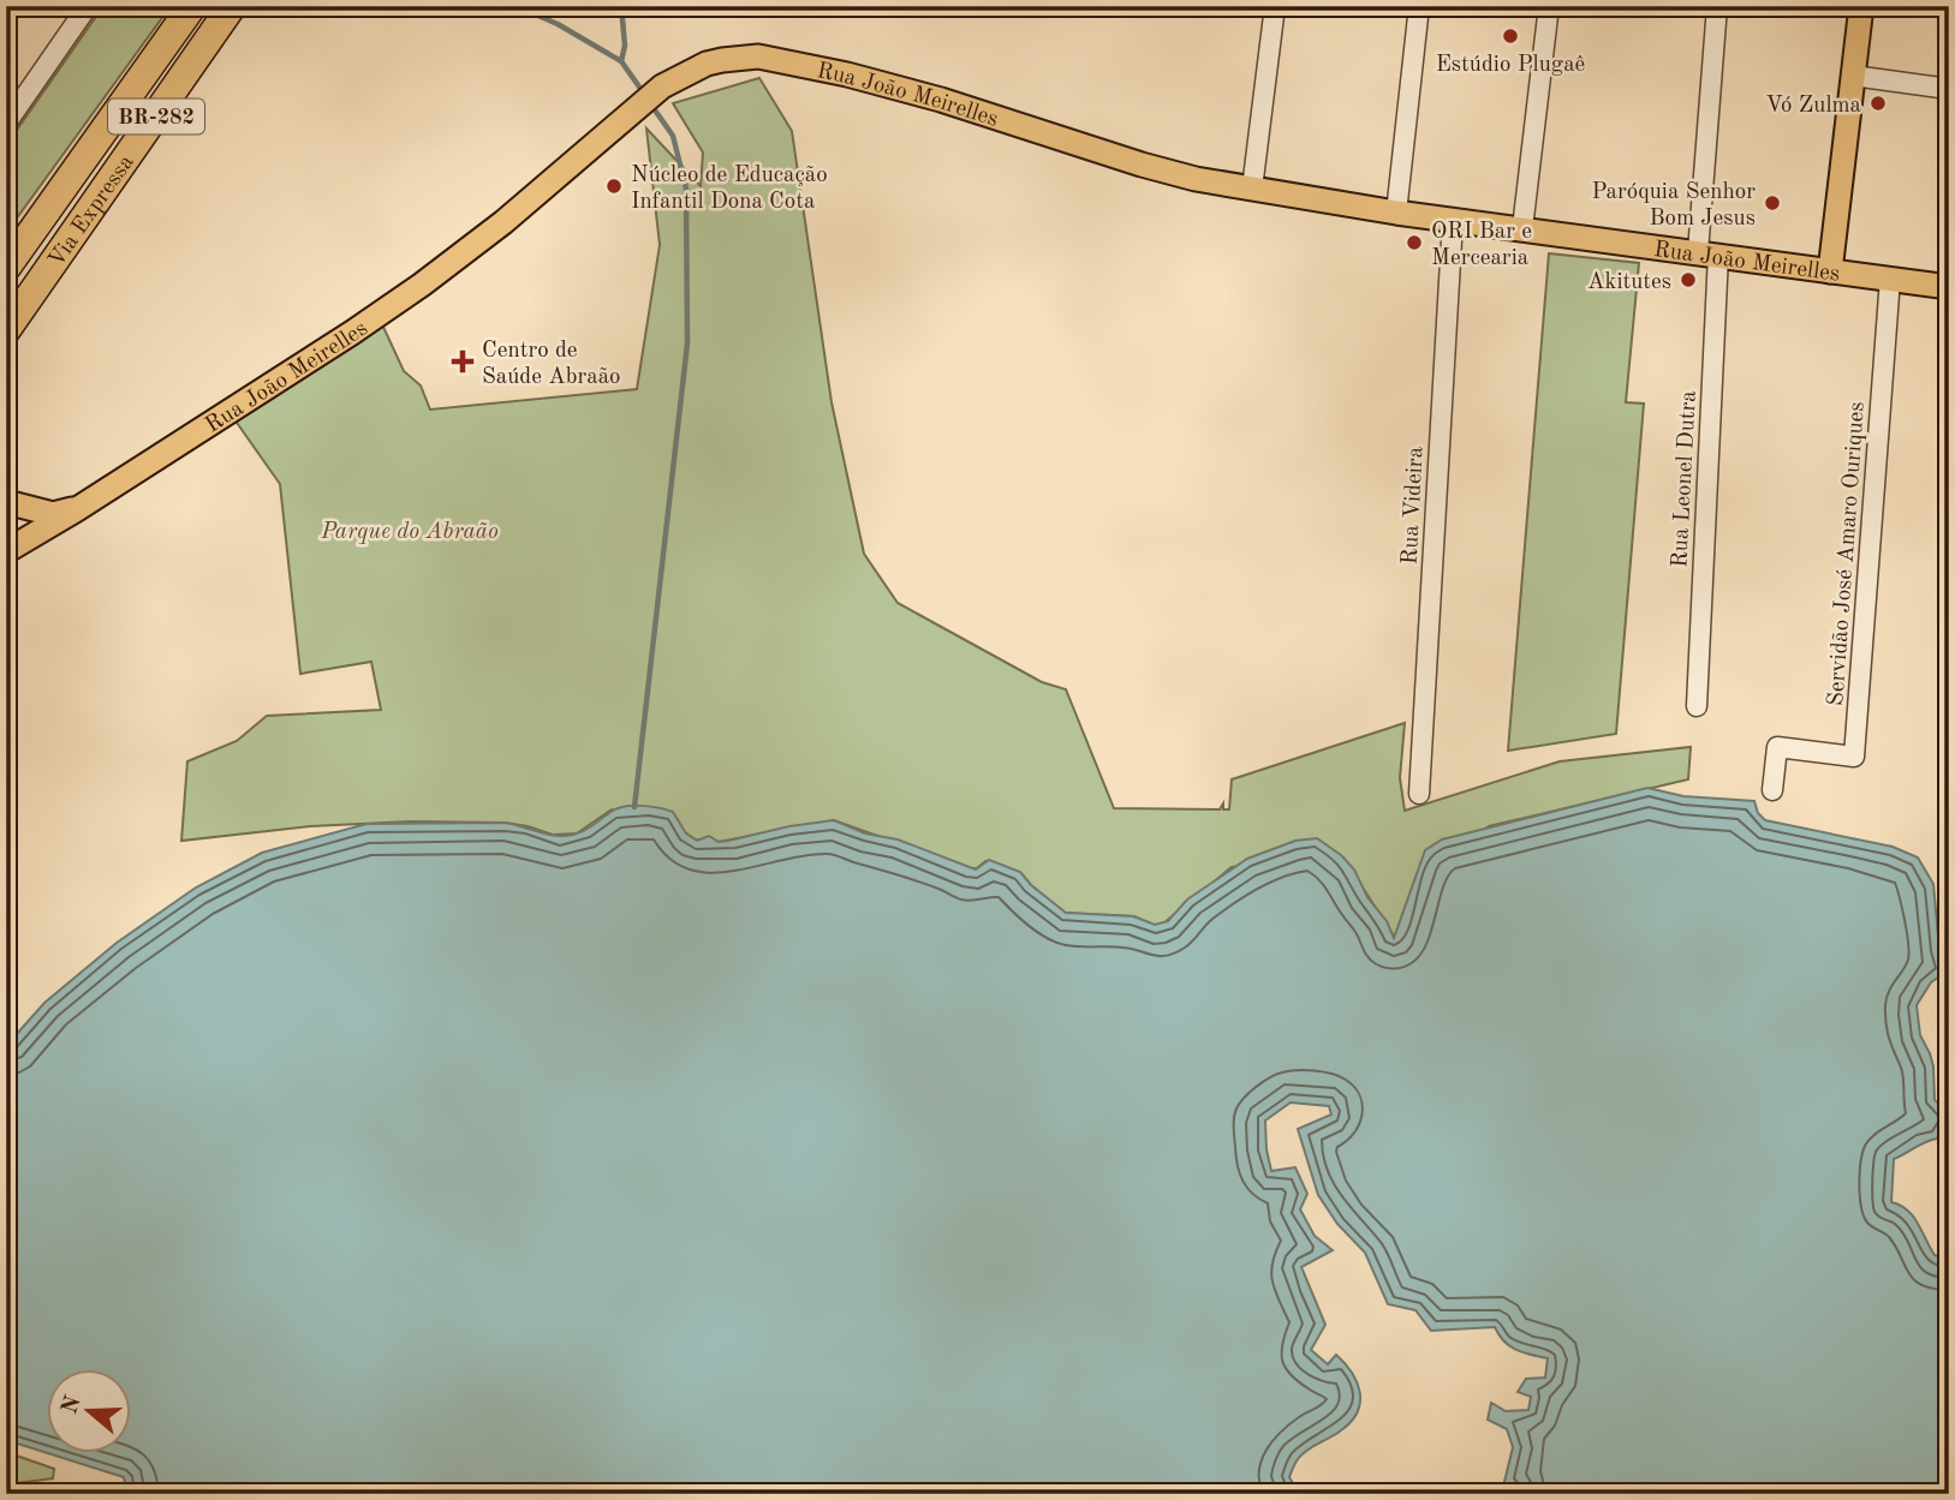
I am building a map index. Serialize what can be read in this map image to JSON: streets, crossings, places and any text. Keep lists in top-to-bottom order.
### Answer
{
  "streets": {
    "highway": ["BR-282", "Via Expressa"],
    "main road": ["Rua João Meirelles"],
    "street": ["Rua Leonel Dutra", "Rua Videira", "Servidão José Amaro Ouriques"]
  },
  "crossings": [
    ["Rua João Meirelles", "Rua Leonel Dutra"],
    ["Rua João Meirelles", "Rua Videira"],
    ["Rua João Meirelles", "Servidão José Amaro Ouriques"]
  ],
  "parks": ["Parque do Abraão"],
  "places": {
    "other": [
      "Estúdio Plugaê",
      "Vó Zulma",
      "Núcleo de Educação Infantil Dona Cota",
      "Paróquia Senhor Bom Jesus",
      "ORI Bar e Mercearia",
      "Akitutes"
    ],
    "health": ["Centro de Saúde Abraão"]
  },
  "north": "left"
}
